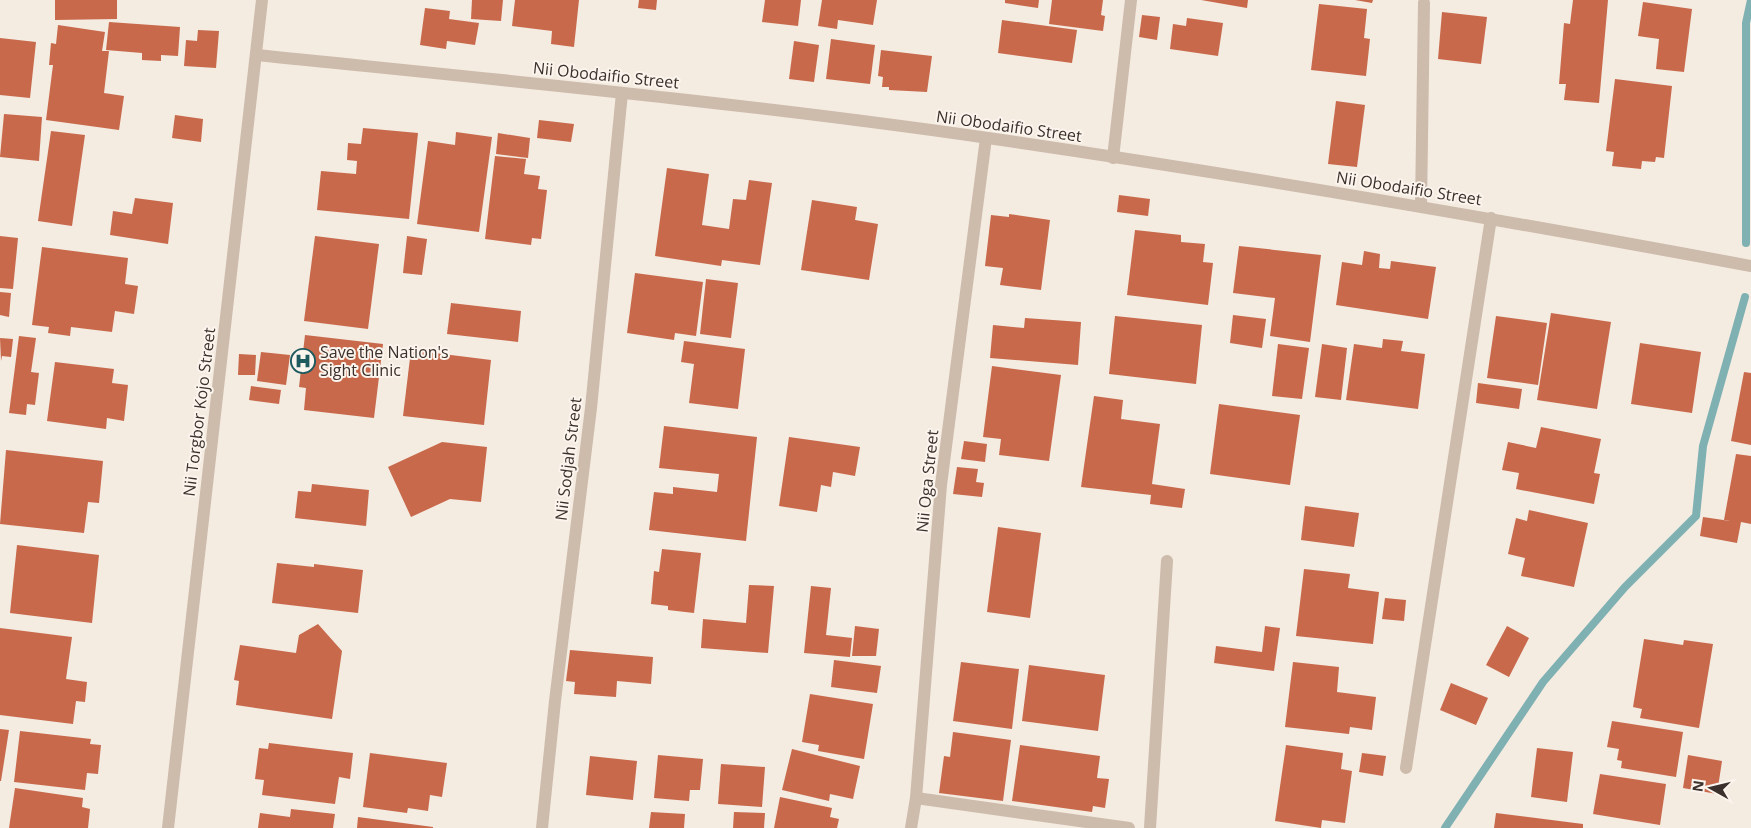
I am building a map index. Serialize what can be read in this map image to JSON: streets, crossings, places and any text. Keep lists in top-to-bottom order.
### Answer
{
  "streets": {
    "street": [
      "Nii Obodaifio Street",
      "Nii Torgbor Kojo Street",
      "Nii Sodjah Street",
      "Nii Oga Street"
    ]
  },
  "crossings": [
    ["Nii Obodaifio Street", "Nii Torgbor Kojo Street"],
    ["Nii Obodaifio Street", "Nii Sodjah Street"],
    ["Nii Obodaifio Street", "Nii Oga Street"]
  ],
  "places": {
    "hospital": ["Save the Nation's Sight Clinic"]
  },
  "north": "left"
}
